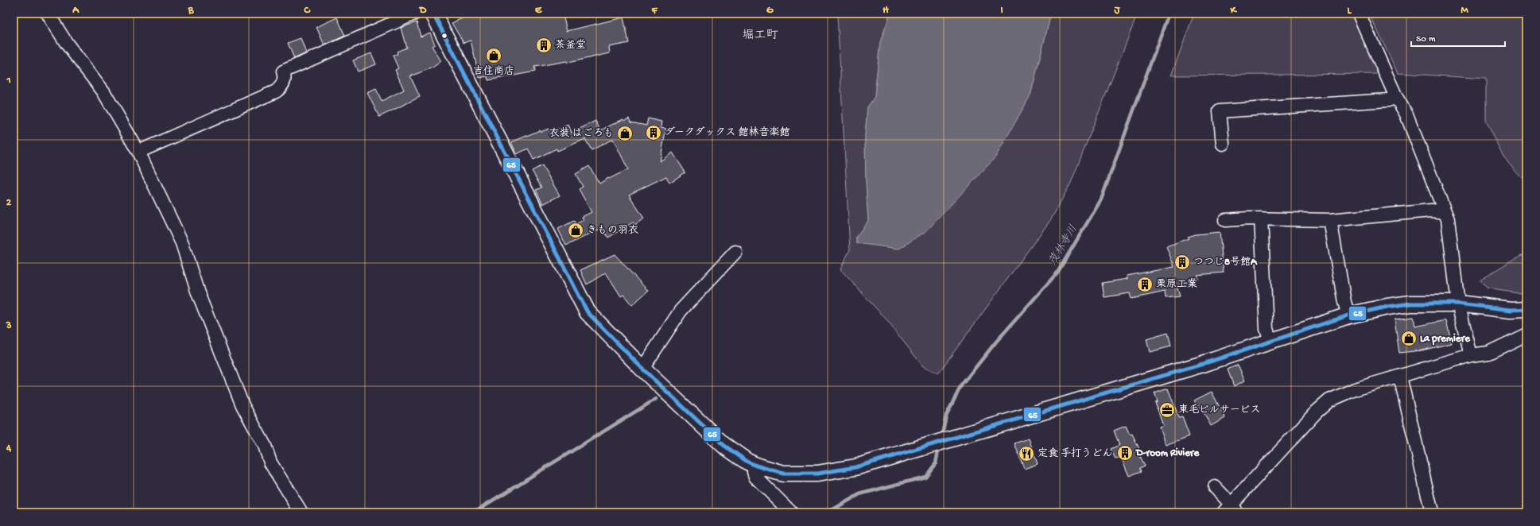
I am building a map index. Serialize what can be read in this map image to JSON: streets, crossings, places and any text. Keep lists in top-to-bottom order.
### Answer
{
  "districts": ["堀工町"],
  "water": ["茂林寺川"],
  "places": {
    "building": [
      "茶釜堂",
      "ダークダックス 館林音楽館",
      "つつじ8号館A",
      "栗原工業",
      "D-room Riviere"
    ],
    "shop": [
      "吉住商店",
      "衣装 はごろも",
      "きもの羽衣",
      "La premiere"
    ],
    "office": ["東毛ビルサービス"],
    "restaurant": ["定食 手打うどん"]
  },
  "lines": ["transit line 65"],
  "scale_bar": "50 m",
  "grid": {
    "columns": [
      "A",
      "B",
      "C",
      "D",
      "E",
      "F",
      "G",
      "H",
      "I",
      "J",
      "K",
      "L",
      "M"
    ],
    "rows": [
      "1",
      "2",
      "3",
      "4"
    ]
  }
}
